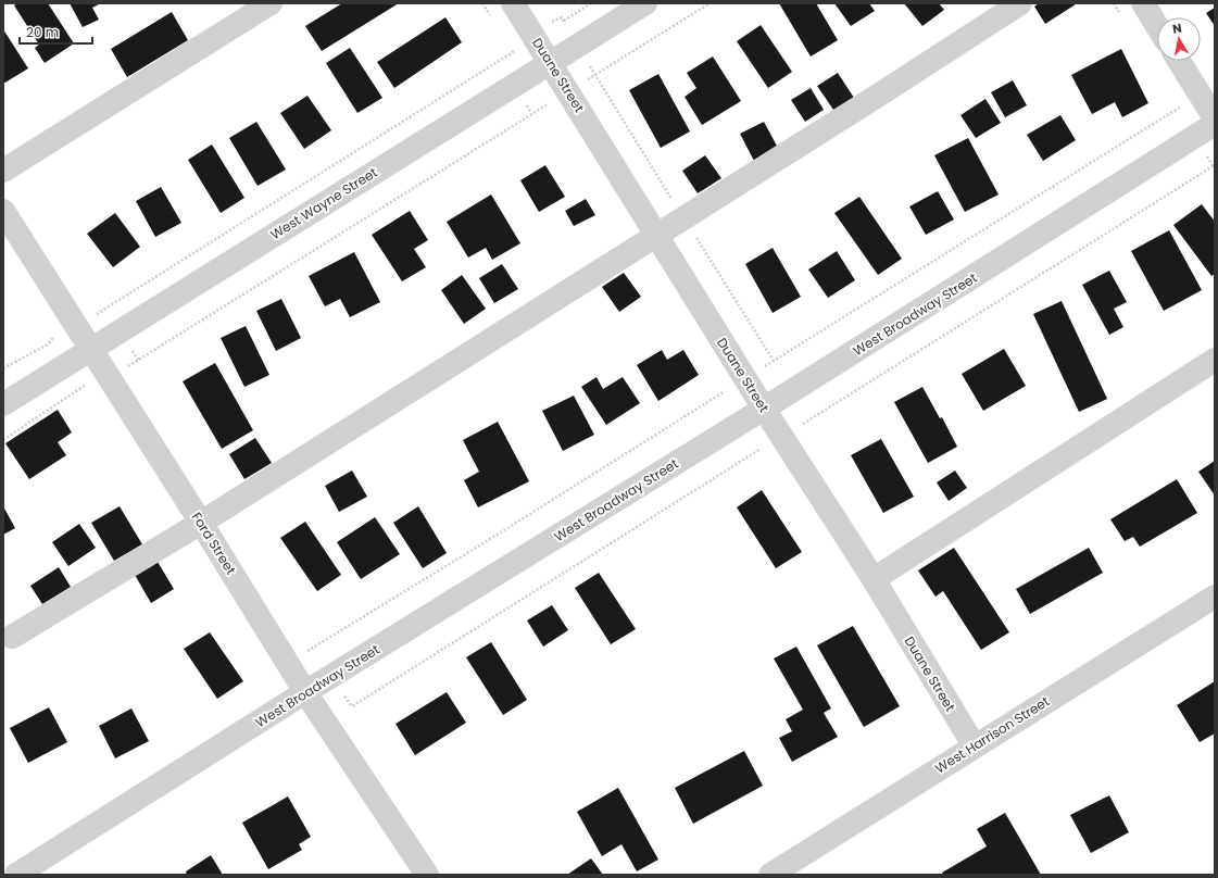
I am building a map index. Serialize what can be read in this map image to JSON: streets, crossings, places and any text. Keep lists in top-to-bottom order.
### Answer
{
  "streets": {
    "street": [
      "Duane Street",
      "West Wayne Street",
      "West Broadway Street",
      "Ford Street",
      "West Harrison Street"
    ]
  },
  "crossings": [
    ["Duane Street", "West Wayne Street"],
    ["Duane Street", "West Broadway Street"],
    ["Duane Street", "West Harrison Street"],
    ["West Wayne Street", "Ford Street"],
    ["West Broadway Street", "Ford Street"]
  ],
  "scale_bar": "20 m",
  "north": "top"
}
